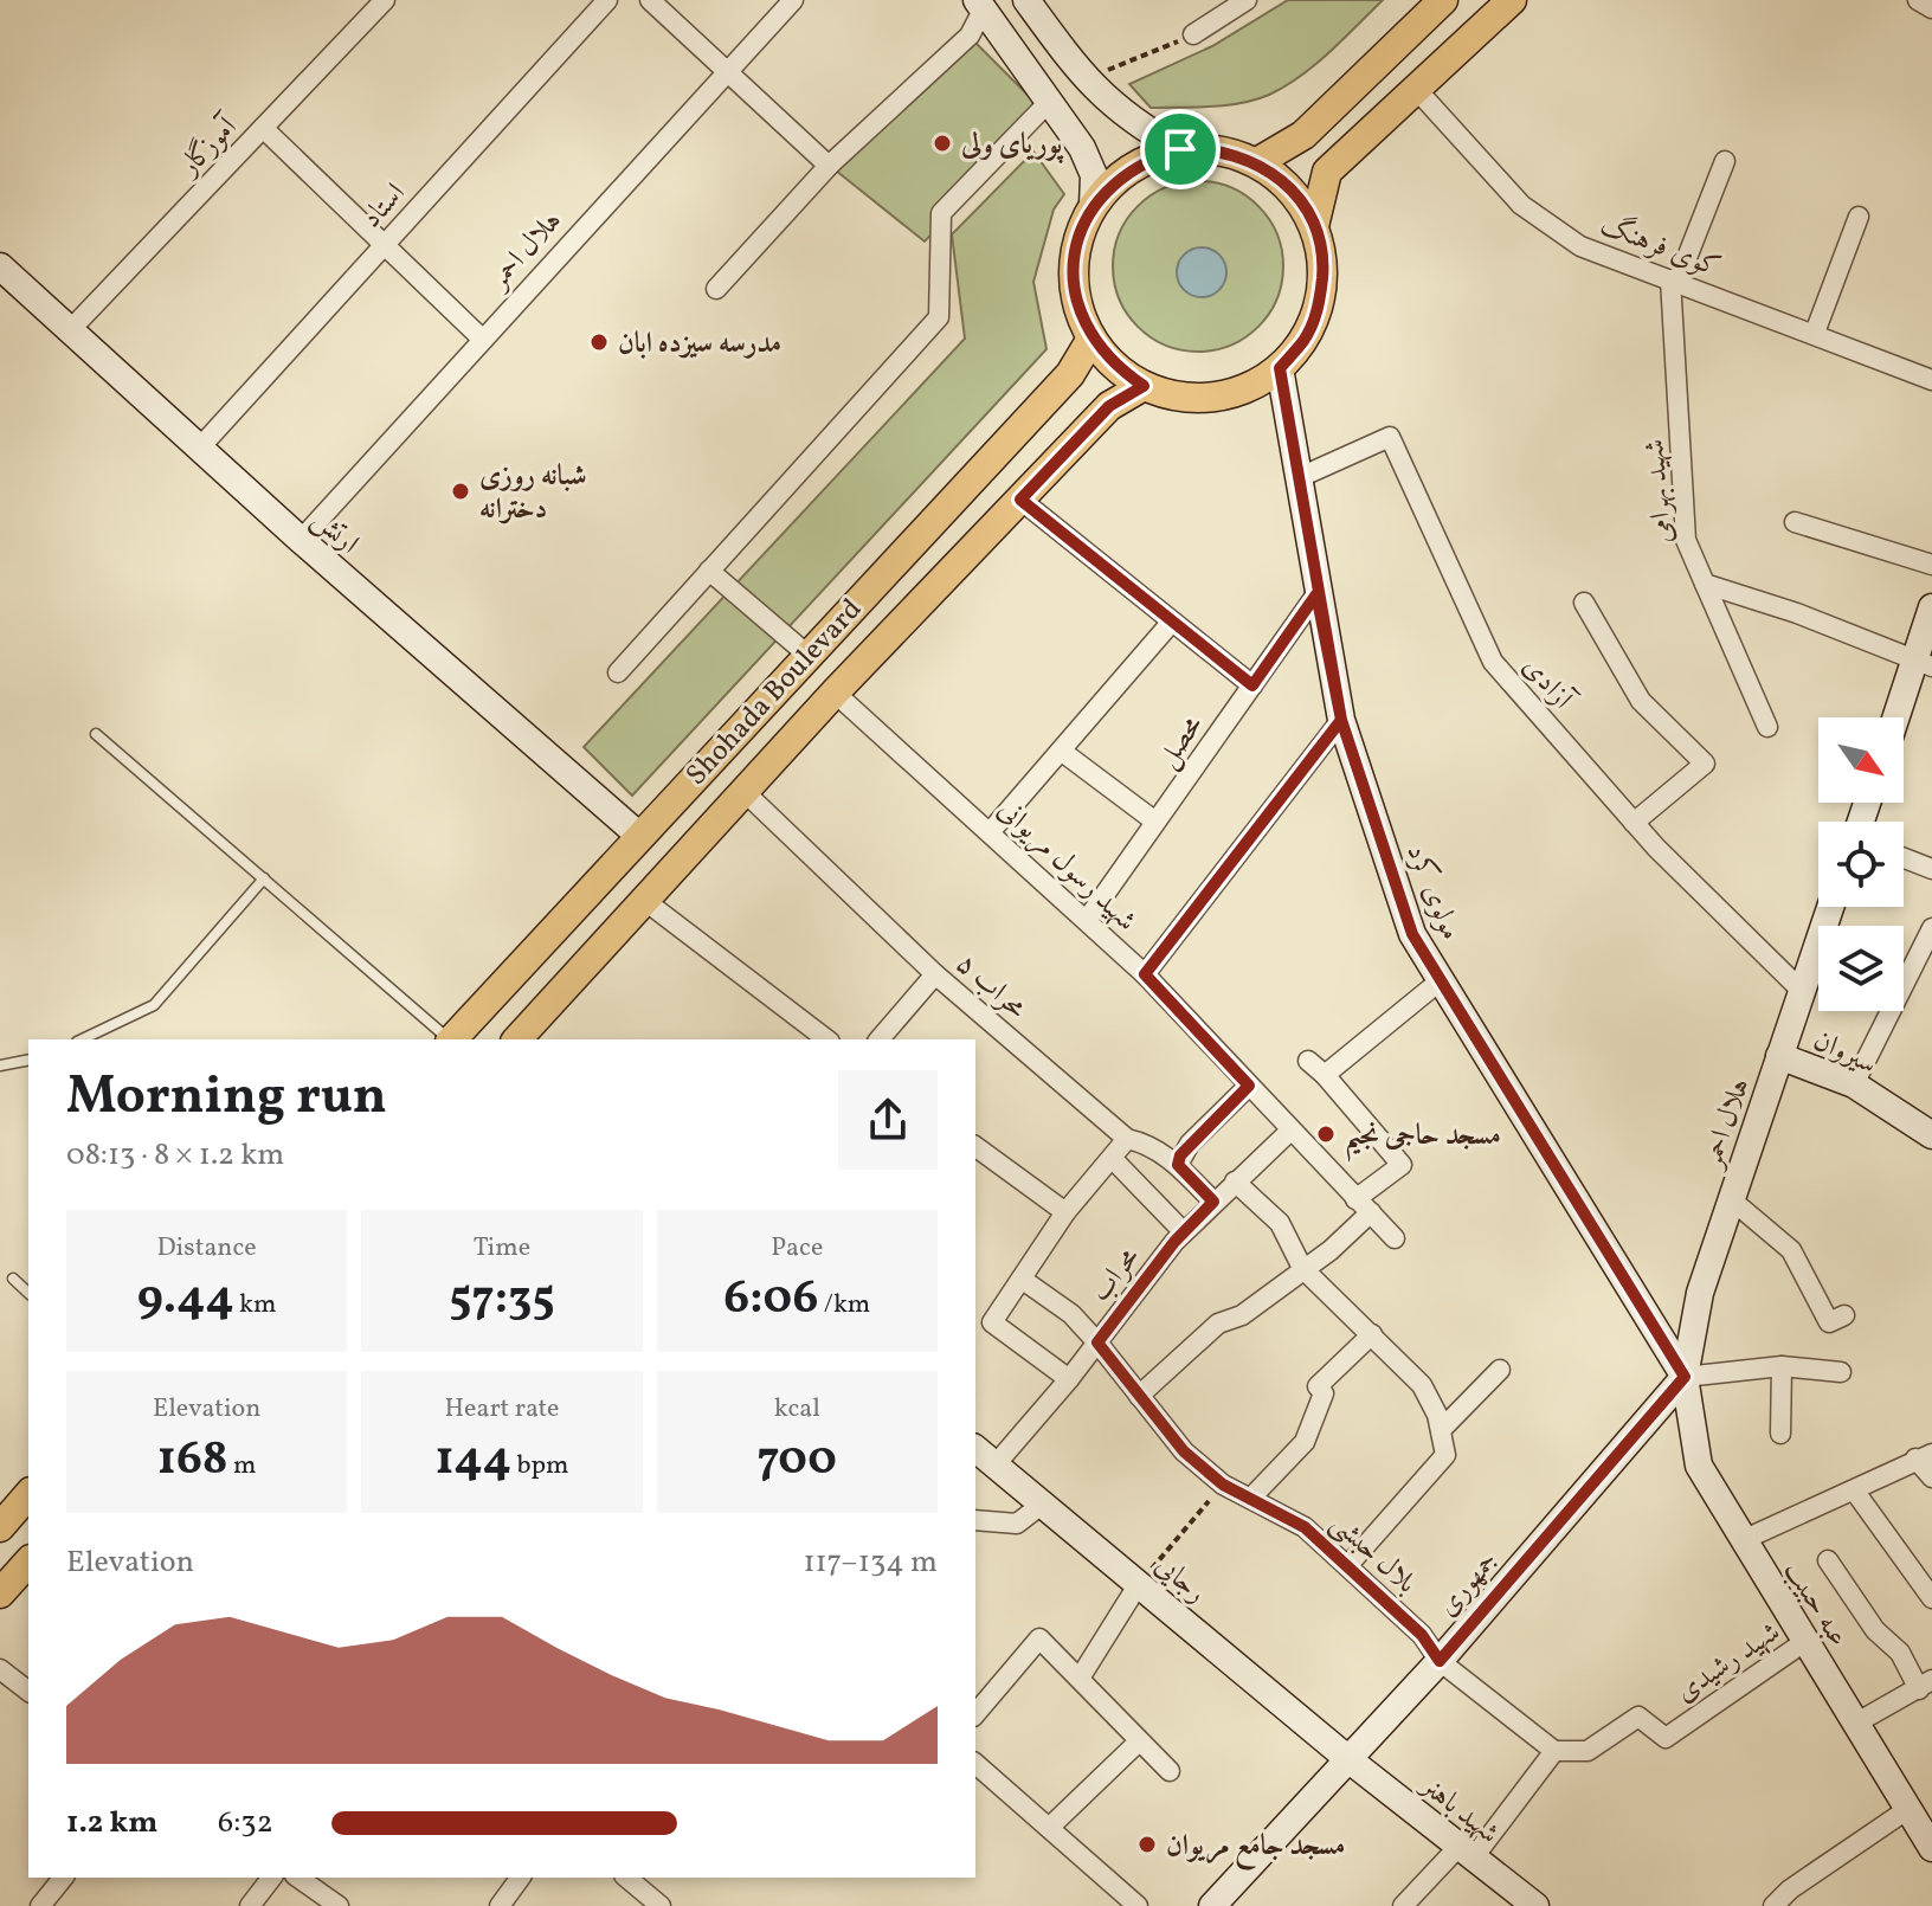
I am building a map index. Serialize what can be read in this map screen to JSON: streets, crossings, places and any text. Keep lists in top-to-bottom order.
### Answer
{
  "streets": {
    "main road": [
      "هلال احمر",
      "ارتش",
      "Shohada Boulevard",
      "مولوی کرد",
      "سیروان",
      "رجایی",
      "جمهوری",
      "عبه حبیب",
      "شهید باهنر"
    ],
    "street": [
      "آموزگار",
      "استاد",
      "کوی فرهنگ",
      "شهید بهرامی",
      "آزادی",
      "محصل",
      "شهید رسول مریوانی",
      "محراب ۵",
      "محراب",
      "بلال حبشی",
      "شهید رشیدی"
    ]
  },
  "crossings": [
    ["آموزگار", "ارتش"],
    ["استاد", "ارتش"],
    ["کوی فرهنگ", "شهید بهرامی"],
    ["هلال احمر", "ارتش"],
    ["هلال احمر", "آزادی"],
    ["هلال احمر", "مولوی کرد"],
    ["هلال احمر", "سیروان"],
    ["هلال احمر", "جمهوری"],
    ["هلال احمر", "عبه حبیب"],
    ["ارتش", "Shohada Boulevard"],
    ["آزادی", "مولوی کرد"],
    ["Shohada Boulevard", "شهید رسول مریوانی"],
    ["Shohada Boulevard", "مولوی کرد"],
    ["Shohada Boulevard", "محراب ۵"],
    ["محصل", "شهید رسول مریوانی"],
    ["محصل", "مولوی کرد"],
    ["شهید رسول مریوانی", "محراب"],
    ["مولوی کرد", "جمهوری"],
    ["مولوی کرد", "عبه حبیب"],
    ["محراب ۵", "محراب"],
    ["محراب", "بلال حبشی"],
    ["محراب", "رجایی"],
    ["بلال حبشی", "جمهوری"],
    ["بلال حبشی", "شهید رشیدی"],
    ["رجایی", "جمهوری"],
    ["رجایی", "شهید باهنر"],
    ["جمهوری", "عبه حبیب"],
    ["جمهوری", "شهید باهنر"],
    ["عبه حبیب", "شهید رشیدی"]
  ],
  "places": [
    "پوریای ولی",
    "مدرسه سیزده ابان",
    "شبانه روزی دخترانه",
    "مسجد حاجی نجیم",
    "مسجد جامع مریوان"
  ],
  "north": "bottom right",
  "page": {
    "heading": ["Morning run", "08:13 · 8 × 1.2 km"],
    "stats": [
      ["Distance", "9.44 km"],
      ["Time", "57:35"],
      ["Pace", "6:06 /km"],
      ["Elevation", "168 m"],
      ["Heart rate", "144 bpm"],
      ["kcal", "700"]
    ],
    "chart": ["Elevation", "117–134 m"],
    "list": [
      {
        "name": "1.2 km",
        "note": "6:32"
      }
    ]
  }
}
